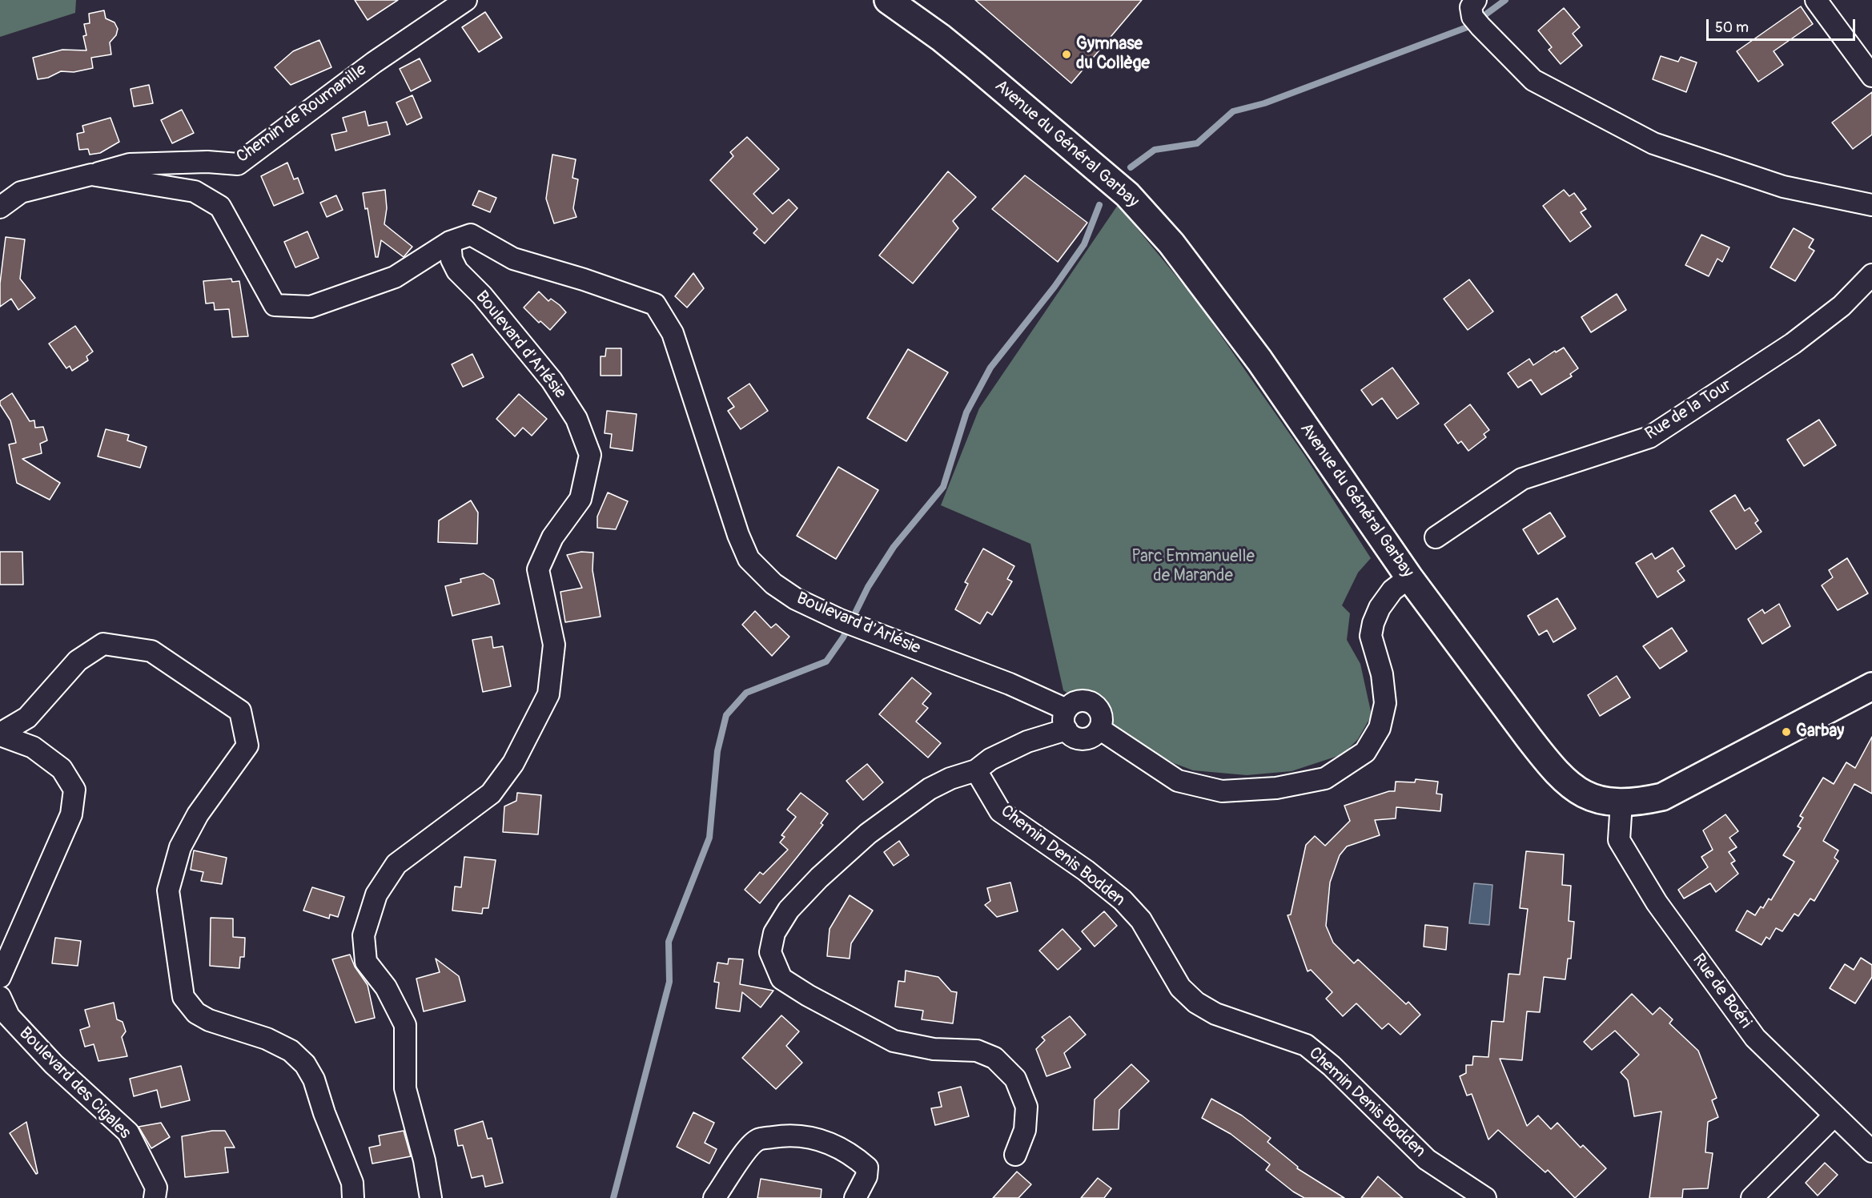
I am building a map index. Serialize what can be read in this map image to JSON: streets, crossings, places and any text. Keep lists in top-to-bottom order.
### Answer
{
  "streets": {
    "main road": ["Avenue du Général Garbay"],
    "street": [
      "Chemin de Roumanille",
      "Boulevard d'Arlésie",
      "Rue de la Tour",
      "Chemin Denis Bodden",
      "Rue de Boéri",
      "Boulevard des Cigales"
    ]
  },
  "crossings": [
    ["Avenue du Général Garbay", "Rue de Boéri"]
  ],
  "parks": ["Parc Emmanuelle de Marande"],
  "places": ["Gymnase du Collège", "Garbay"],
  "scale_bar": "50 m"
}
